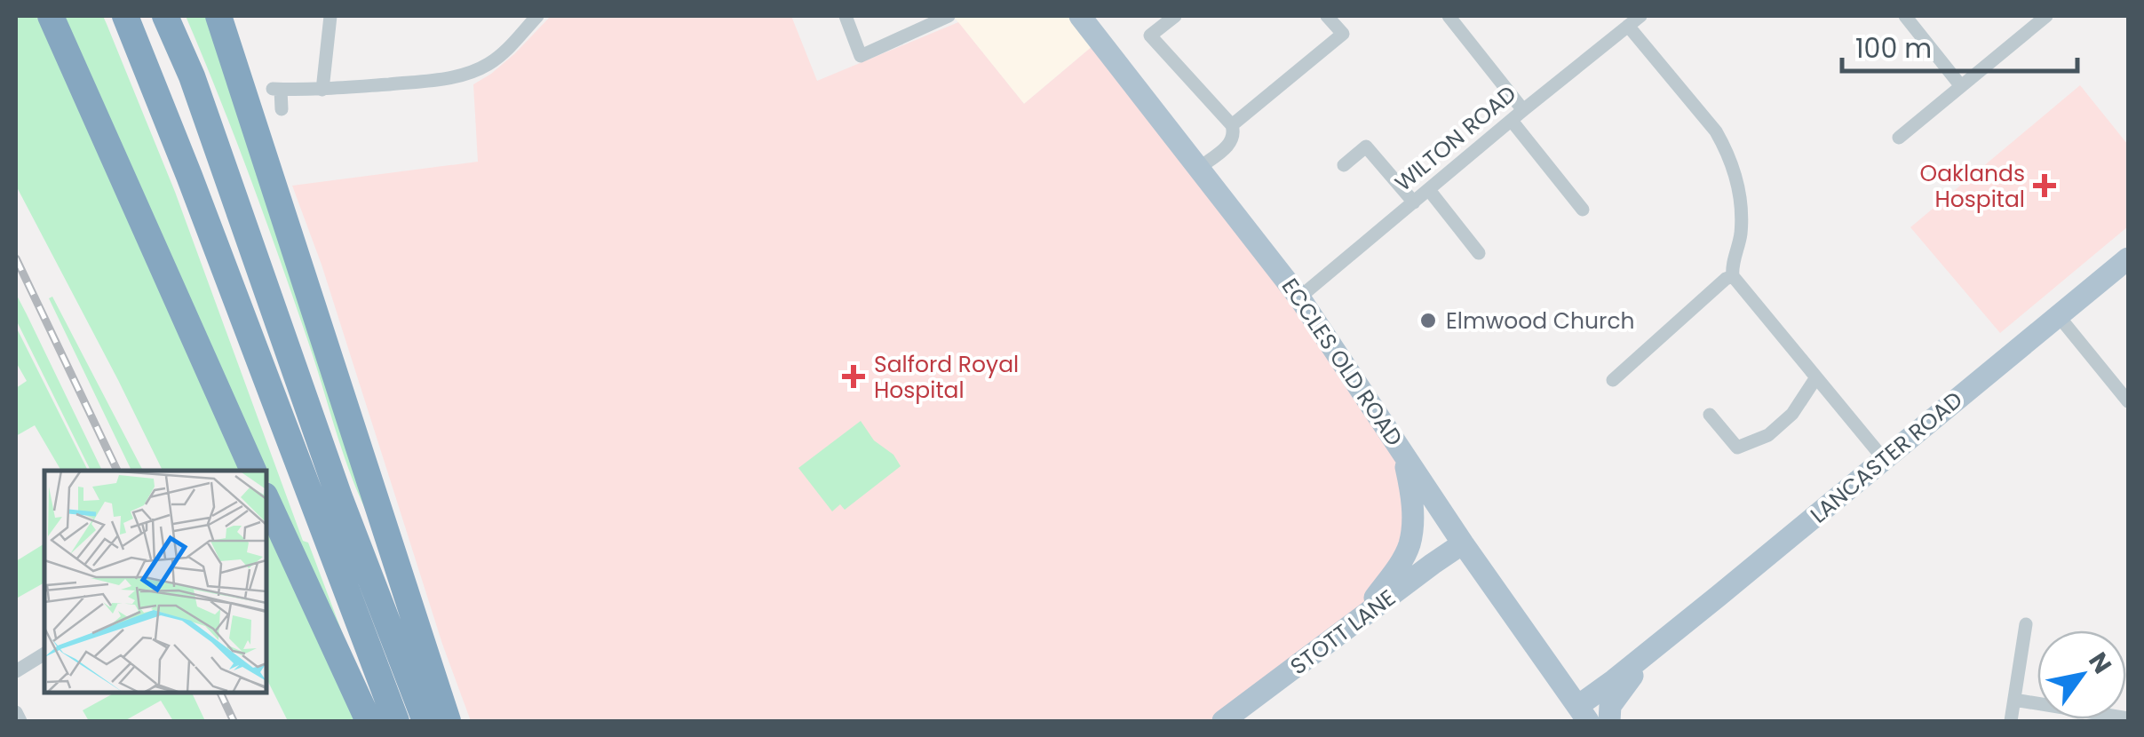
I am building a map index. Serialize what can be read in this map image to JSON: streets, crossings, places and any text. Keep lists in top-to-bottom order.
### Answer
{
  "streets": {
    "main road": ["ECCLES OLD ROAD", "LANCASTER ROAD", "STOTT LANE"],
    "street": ["WILTON ROAD"]
  },
  "crossings": [
    ["WILTON ROAD", "ECCLES OLD ROAD"],
    ["ECCLES OLD ROAD", "LANCASTER ROAD"],
    ["ECCLES OLD ROAD", "STOTT LANE"]
  ],
  "places": {
    "health": ["Oaklands Hospital", "Salford Royal Hospital"],
    "other": ["Elmwood Church"]
  },
  "scale_bar": "100 m",
  "north": "top right"
}
